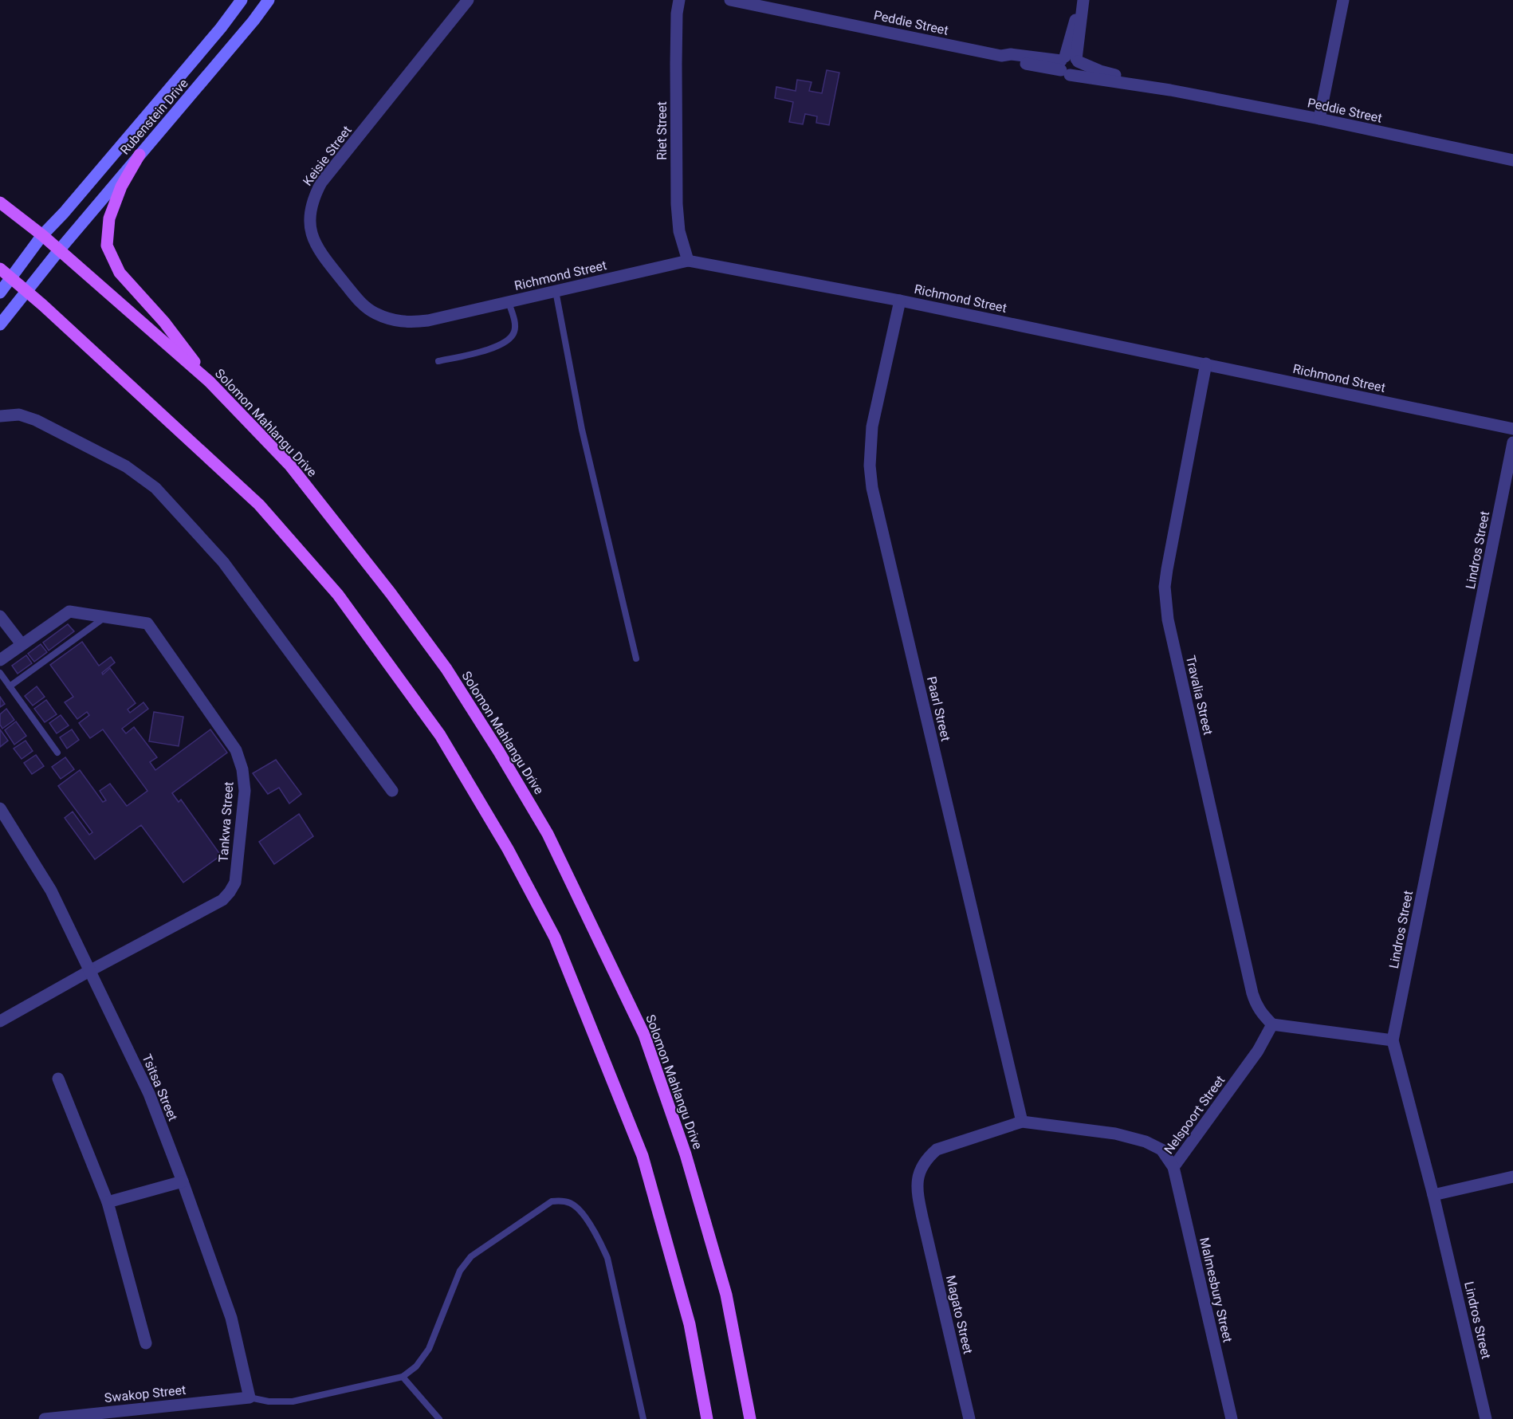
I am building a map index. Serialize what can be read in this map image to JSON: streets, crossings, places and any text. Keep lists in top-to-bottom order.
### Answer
{
  "streets": {
    "main road": ["Solomon Mahlangu Drive"],
    "street": [
      "Peddie Street",
      "Rubenstein Drive",
      "Riet Street",
      "Keisie Street",
      "Richmond Street",
      "Lindros Street",
      "Travalia Street",
      "Paarl Street",
      "Tankwa Street",
      "Tsitsa Street",
      "Nelspoort Street",
      "Malmesbury Street",
      "Magato Street",
      "Swakop Street"
    ]
  },
  "crossings": [
    ["Rubenstein Drive", "Solomon Mahlangu Drive"],
    ["Riet Street", "Richmond Street"],
    ["Keisie Street", "Richmond Street"],
    ["Richmond Street", "Travalia Street"],
    ["Richmond Street", "Paarl Street"],
    ["Travalia Street", "Nelspoort Street"],
    ["Paarl Street", "Nelspoort Street"],
    ["Tankwa Street", "Tsitsa Street"],
    ["Tsitsa Street", "Swakop Street"],
    ["Nelspoort Street", "Malmesbury Street"],
    ["Nelspoort Street", "Magato Street"]
  ]
}
